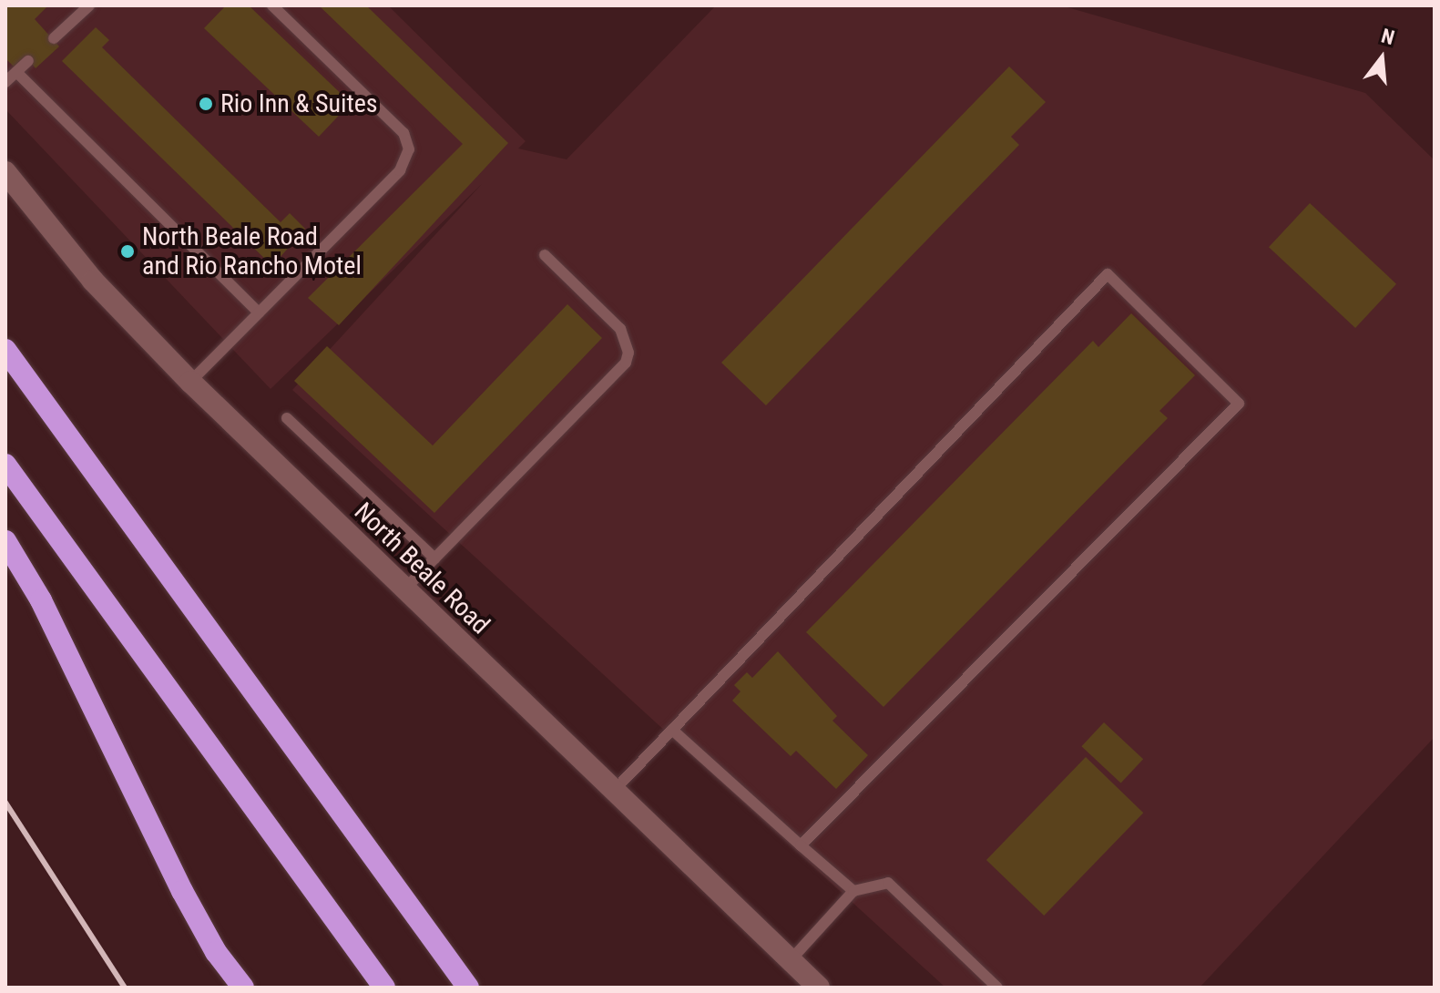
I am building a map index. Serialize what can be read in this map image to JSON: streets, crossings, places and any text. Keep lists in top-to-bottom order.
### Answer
{
  "streets": {
    "main road": ["North Beale Road"]
  },
  "places": ["Rio Inn & Suites", "North Beale Road and Rio Rancho Motel"],
  "north": "top"
}
